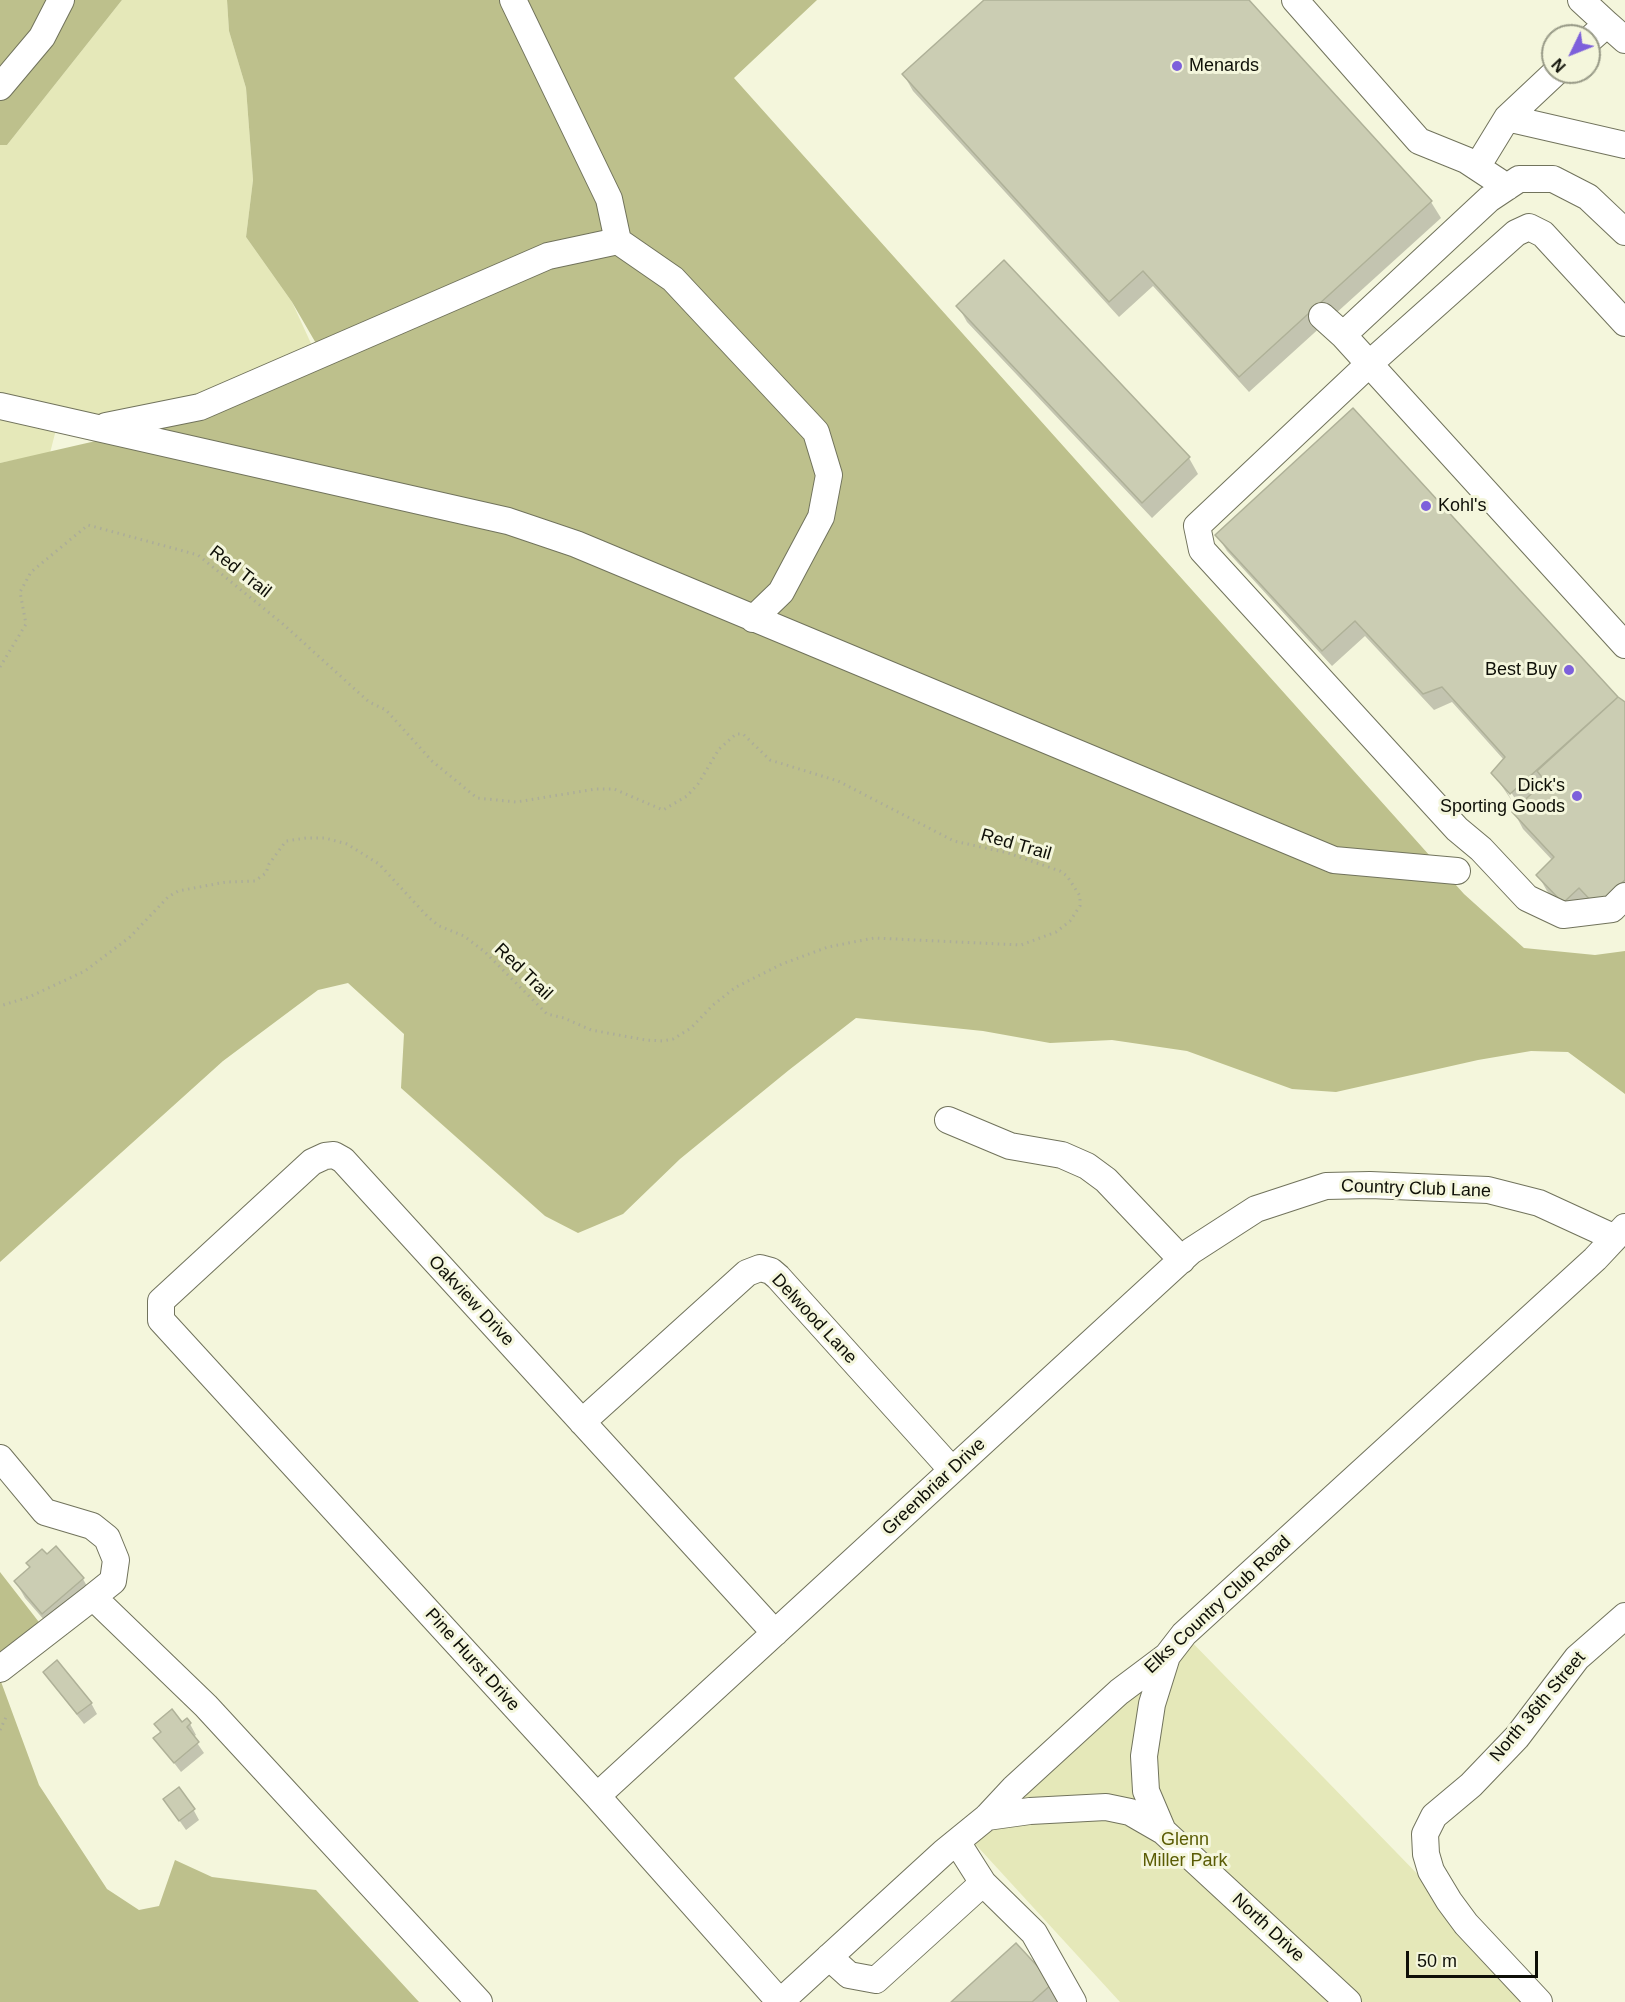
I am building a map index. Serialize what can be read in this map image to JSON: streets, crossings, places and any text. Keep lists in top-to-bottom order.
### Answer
{
  "streets": {
    "street": [
      "Country Club Lane",
      "Oakview Drive",
      "Delwood Lane",
      "Greenbriar Drive",
      "Elks Country Club Road",
      "Pine Hurst Drive",
      "North 36th Street",
      "North Drive"
    ],
    "path": ["Red Trail"]
  },
  "crossings": [
    ["Country Club Lane", "Greenbriar Drive"],
    ["Country Club Lane", "Elks Country Club Road"],
    ["Oakview Drive", "Delwood Lane"],
    ["Oakview Drive", "Greenbriar Drive"],
    ["Oakview Drive", "Pine Hurst Drive"],
    ["Delwood Lane", "Greenbriar Drive"],
    ["Greenbriar Drive", "Pine Hurst Drive"],
    ["Elks Country Club Road", "Pine Hurst Drive"],
    ["Elks Country Club Road", "North Drive"]
  ],
  "parks": ["Glenn Miller Park"],
  "places": [
    "Menards",
    "Kohl's",
    "Best Buy",
    "Dick's Sporting Goods"
  ],
  "scale_bar": "50 m",
  "north": "bottom left"
}
